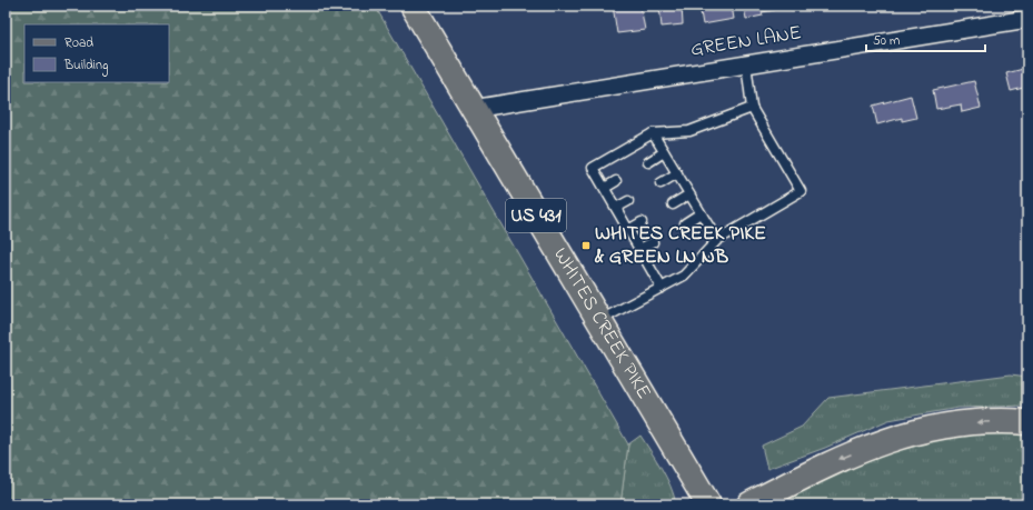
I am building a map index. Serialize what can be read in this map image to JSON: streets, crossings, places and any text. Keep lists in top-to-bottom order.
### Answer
{
  "streets": {
    "main road": ["US 431", "WHITES CREEK PIKE"],
    "street": ["GREEN LANE"]
  },
  "crossings": [
    ["GREEN LANE", "WHITES CREEK PIKE"]
  ],
  "places": {
    "transit": ["WHITES CREEK PIKE & GREEN LN NB"]
  },
  "legend": ["Road", "Building"],
  "scale_bar": "50 m"
}
